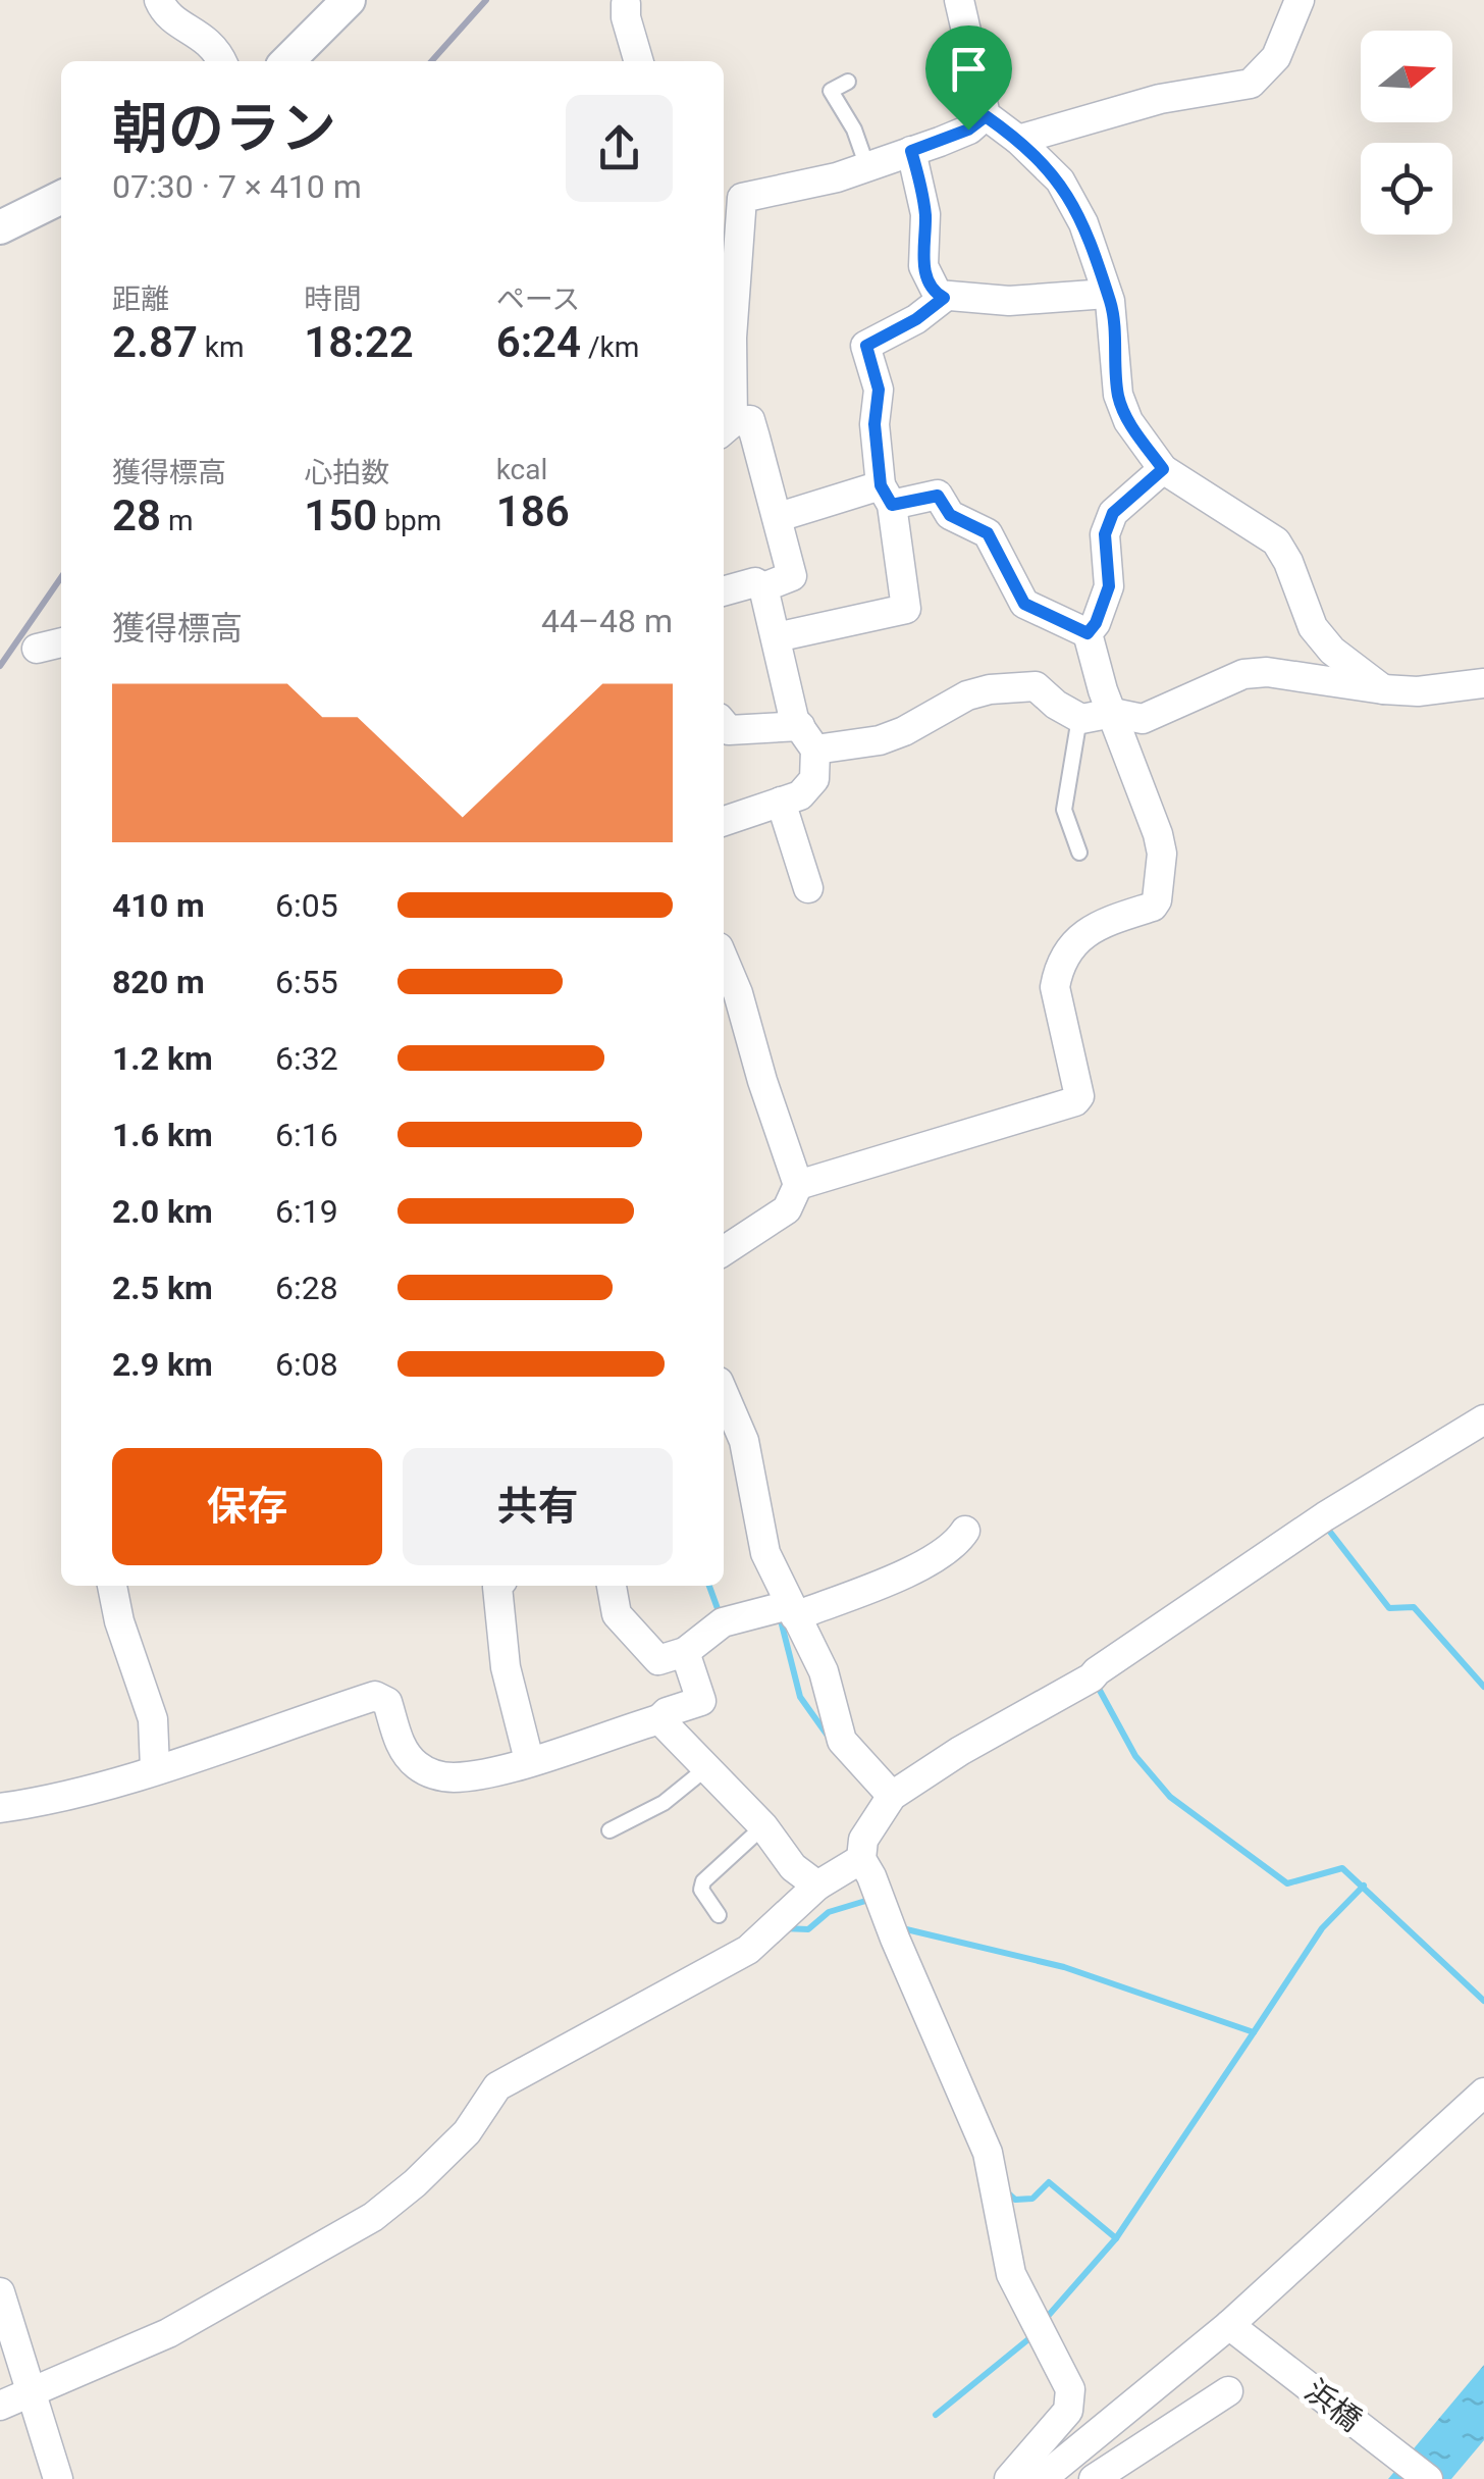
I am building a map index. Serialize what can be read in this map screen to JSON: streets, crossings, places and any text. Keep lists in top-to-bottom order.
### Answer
{
  "streets": {
    "street": ["浜橋"]
  },
  "north": "right",
  "page": {
    "heading": ["朝のラン", "07:30 · 7 × 410 m"],
    "stats": [
      ["距離", "2.87 km"],
      ["時間", "18:22"],
      ["ペース", "6:24 /km"],
      ["獲得標高", "28 m"],
      ["心拍数", "150 bpm"],
      ["kcal", "186"]
    ],
    "chart": ["獲得標高", "44–48 m"],
    "list": [
      {
        "name": "410 m",
        "note": "6:05"
      },
      {
        "name": "820 m",
        "note": "6:55"
      },
      {
        "name": "1.2 km",
        "note": "6:32"
      },
      {
        "name": "1.6 km",
        "note": "6:16"
      },
      {
        "name": "2.0 km",
        "note": "6:19"
      },
      {
        "name": "2.5 km",
        "note": "6:28"
      },
      {
        "name": "2.9 km",
        "note": "6:08"
      }
    ],
    "buttons": ["保存", "共有"]
  }
}
